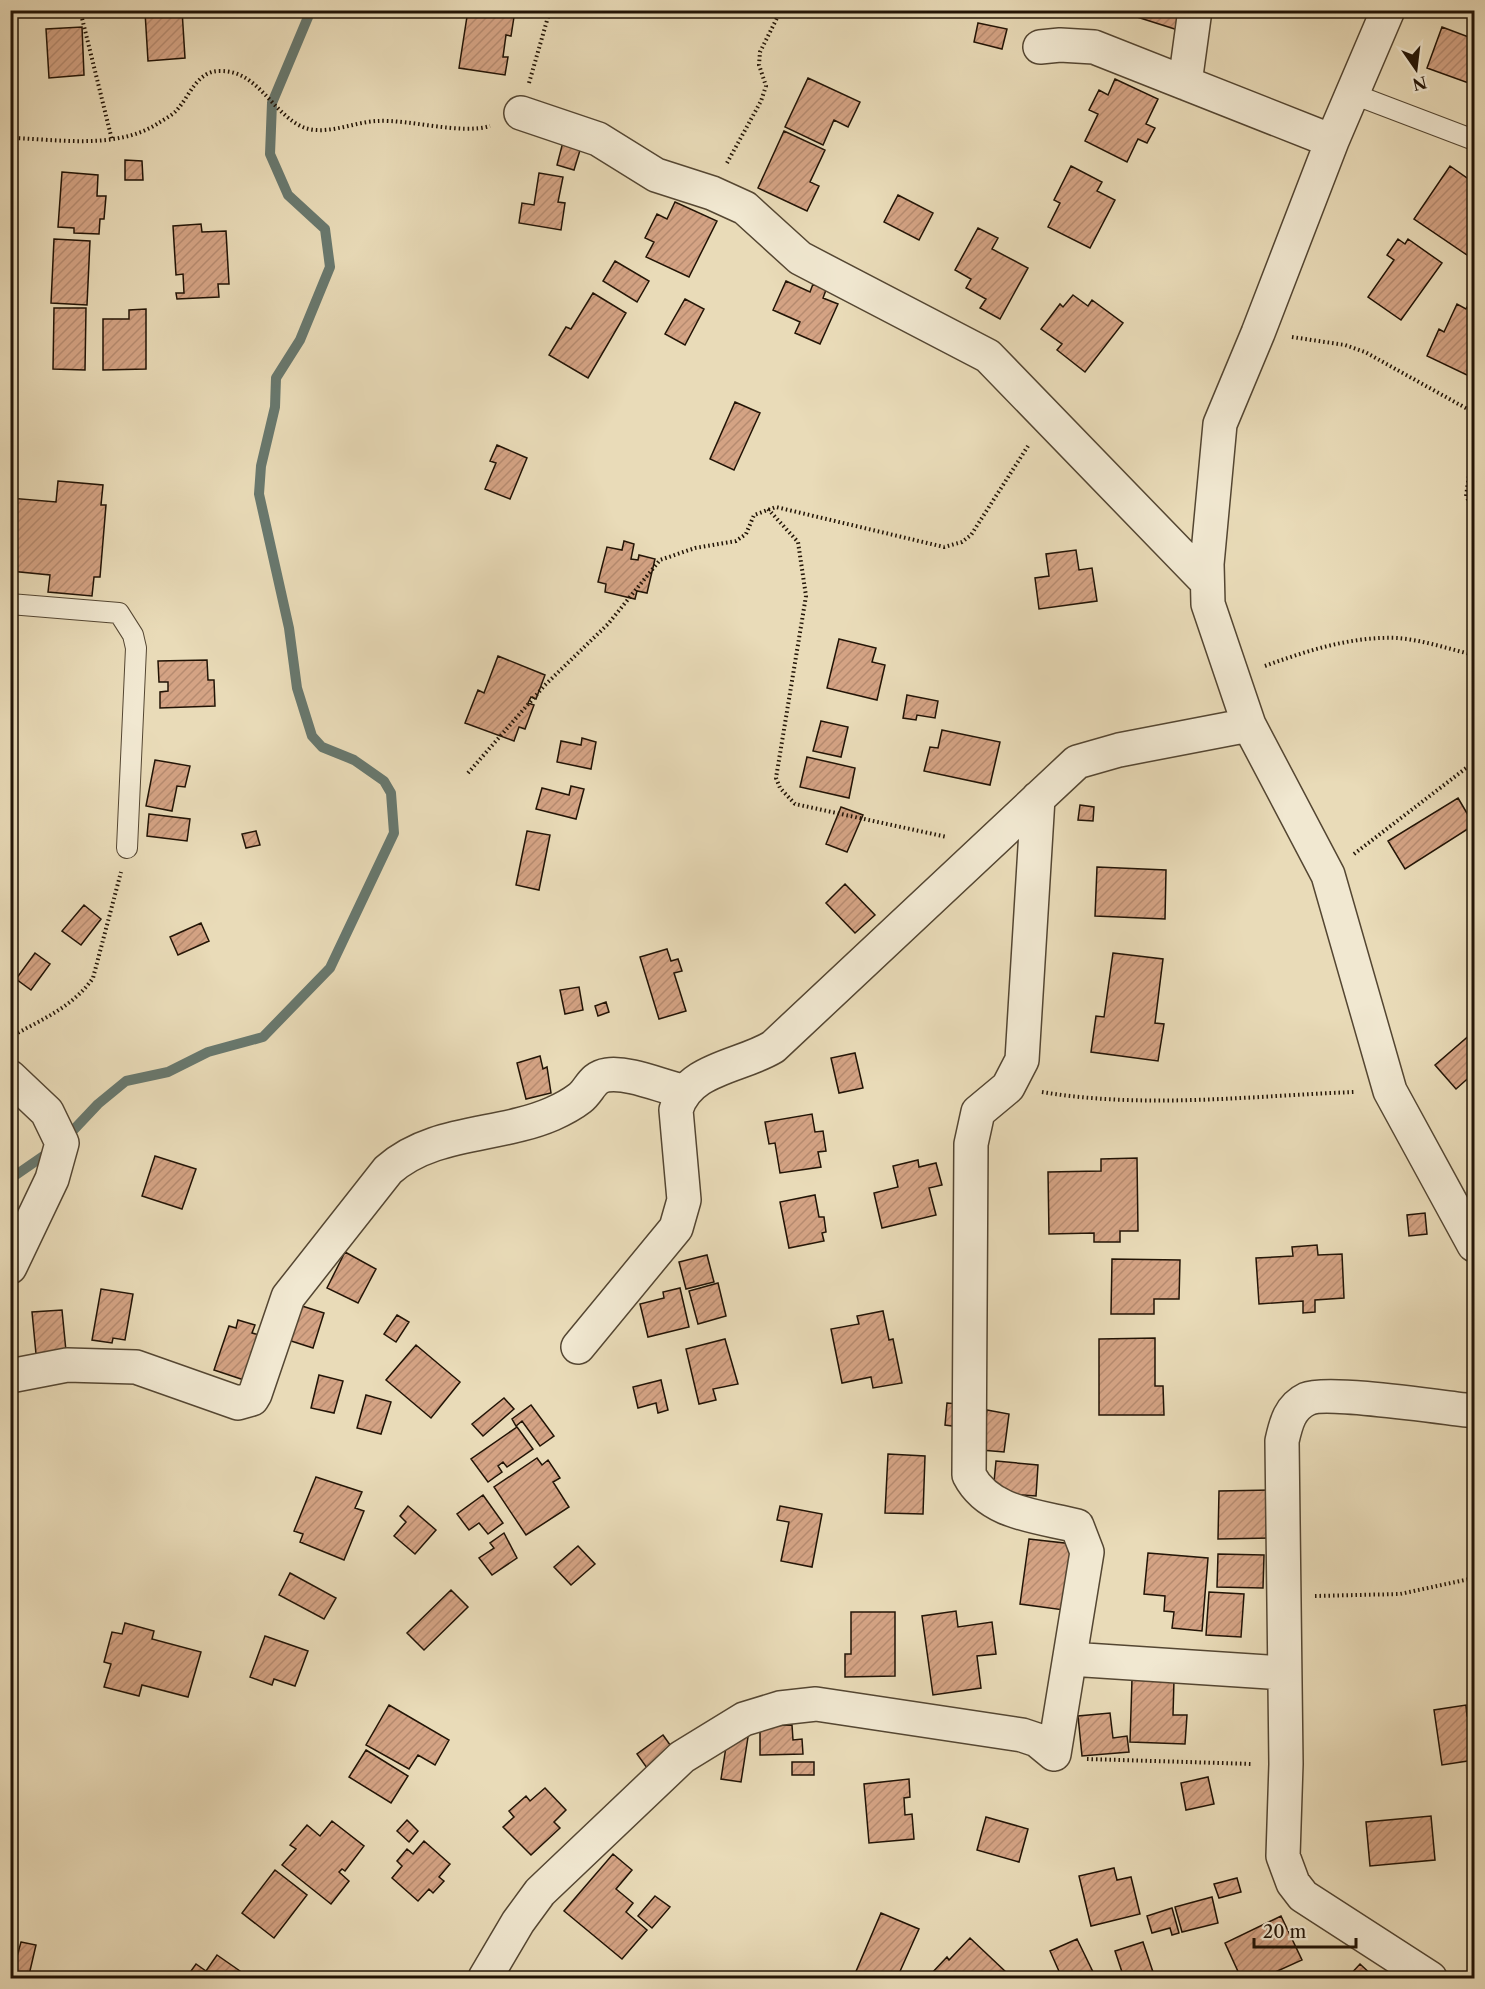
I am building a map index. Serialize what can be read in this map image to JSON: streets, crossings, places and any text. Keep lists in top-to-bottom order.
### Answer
{
  "scale_bar": "20 m",
  "north": "bottom"
}
